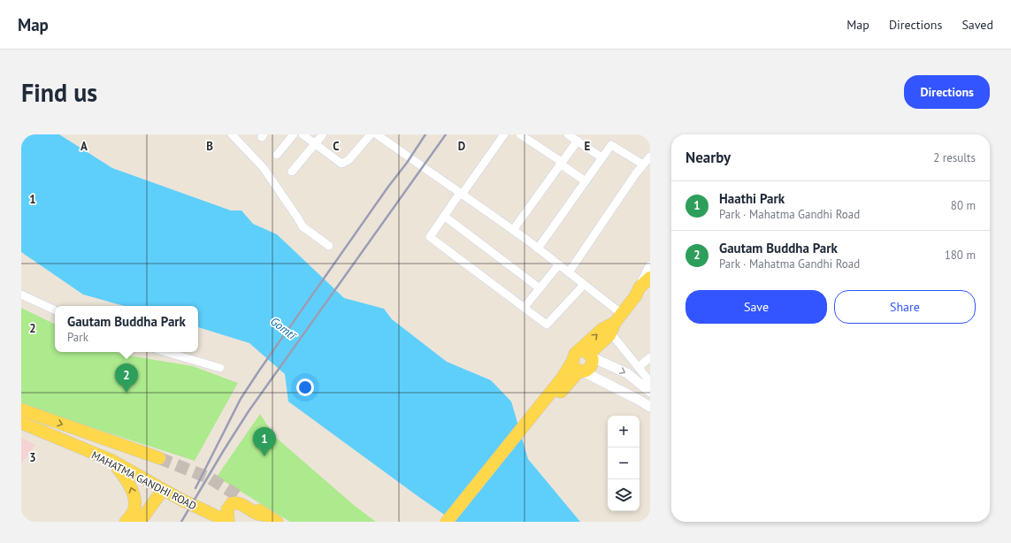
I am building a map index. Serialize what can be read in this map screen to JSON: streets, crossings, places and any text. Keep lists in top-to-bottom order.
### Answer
{
  "streets": {
    "main road": ["MAHATMA GANDHI ROAD"]
  },
  "water": ["Gomtī"],
  "page": {
    "header": "Map",
    "nav": ["Map", "Directions", "Saved"],
    "buttons": [
      "Directions",
      ["Save", "Share"]
    ],
    "title": "Find us",
    "heading": ["Nearby", "2 results"],
    "list": [
      {
        "mark": "1",
        "name": "Haathi Park",
        "note": "Park · Mahatma Gandhi Road",
        "value": "80 m"
      },
      {
        "mark": "2",
        "name": "Gautam Buddha Park",
        "note": "Park · Mahatma Gandhi Road",
        "value": "180 m"
      }
    ],
    "popup": ["Gautam Buddha Park", "Park"],
    "pins": ["2", "1"],
    "map_buttons": ["+", "−"]
  },
  "grid": {
    "columns": [
      "A",
      "B",
      "C",
      "D",
      "E"
    ],
    "rows": ["1", "2", "3"]
  }
}
